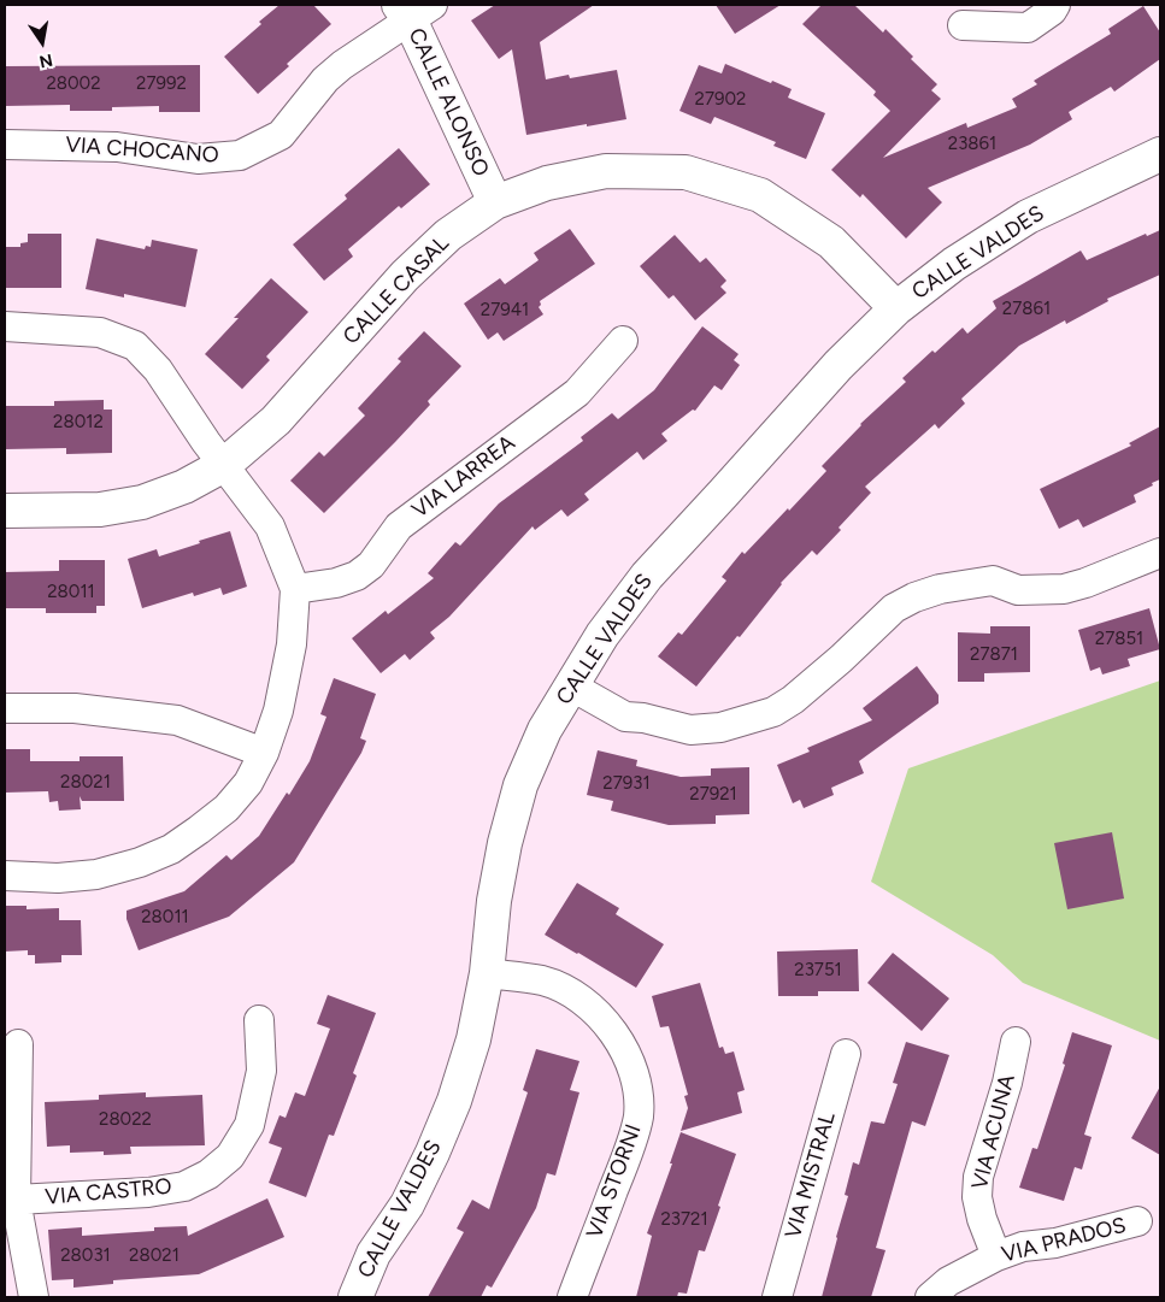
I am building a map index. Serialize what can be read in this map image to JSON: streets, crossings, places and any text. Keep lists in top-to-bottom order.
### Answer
{
  "streets": {
    "street": [
      "CALLE ALONSO",
      "VIA CHOCANO",
      "CALLE VALDES",
      "CALLE CASAL",
      "VIA LARREA",
      "VIA ACUNA",
      "VIA MISTRAL",
      "VIA STORNI",
      "VIA CASTRO",
      "VIA PRADOS"
    ]
  },
  "crossings": [
    ["CALLE ALONSO", "VIA CHOCANO"],
    ["CALLE ALONSO", "CALLE CASAL"],
    ["CALLE VALDES", "CALLE CASAL"],
    ["CALLE VALDES", "VIA STORNI"],
    ["VIA ACUNA", "VIA PRADOS"]
  ],
  "house_numbers": [
    "28002",
    "27992",
    "27902",
    "23861",
    "27861",
    "27941",
    "28012",
    "28011",
    "27851",
    "27871",
    "28021",
    "27931",
    "27921",
    "28011",
    "23751",
    "28022",
    "23721",
    "28031",
    "28021"
  ],
  "north": "bottom"
}
